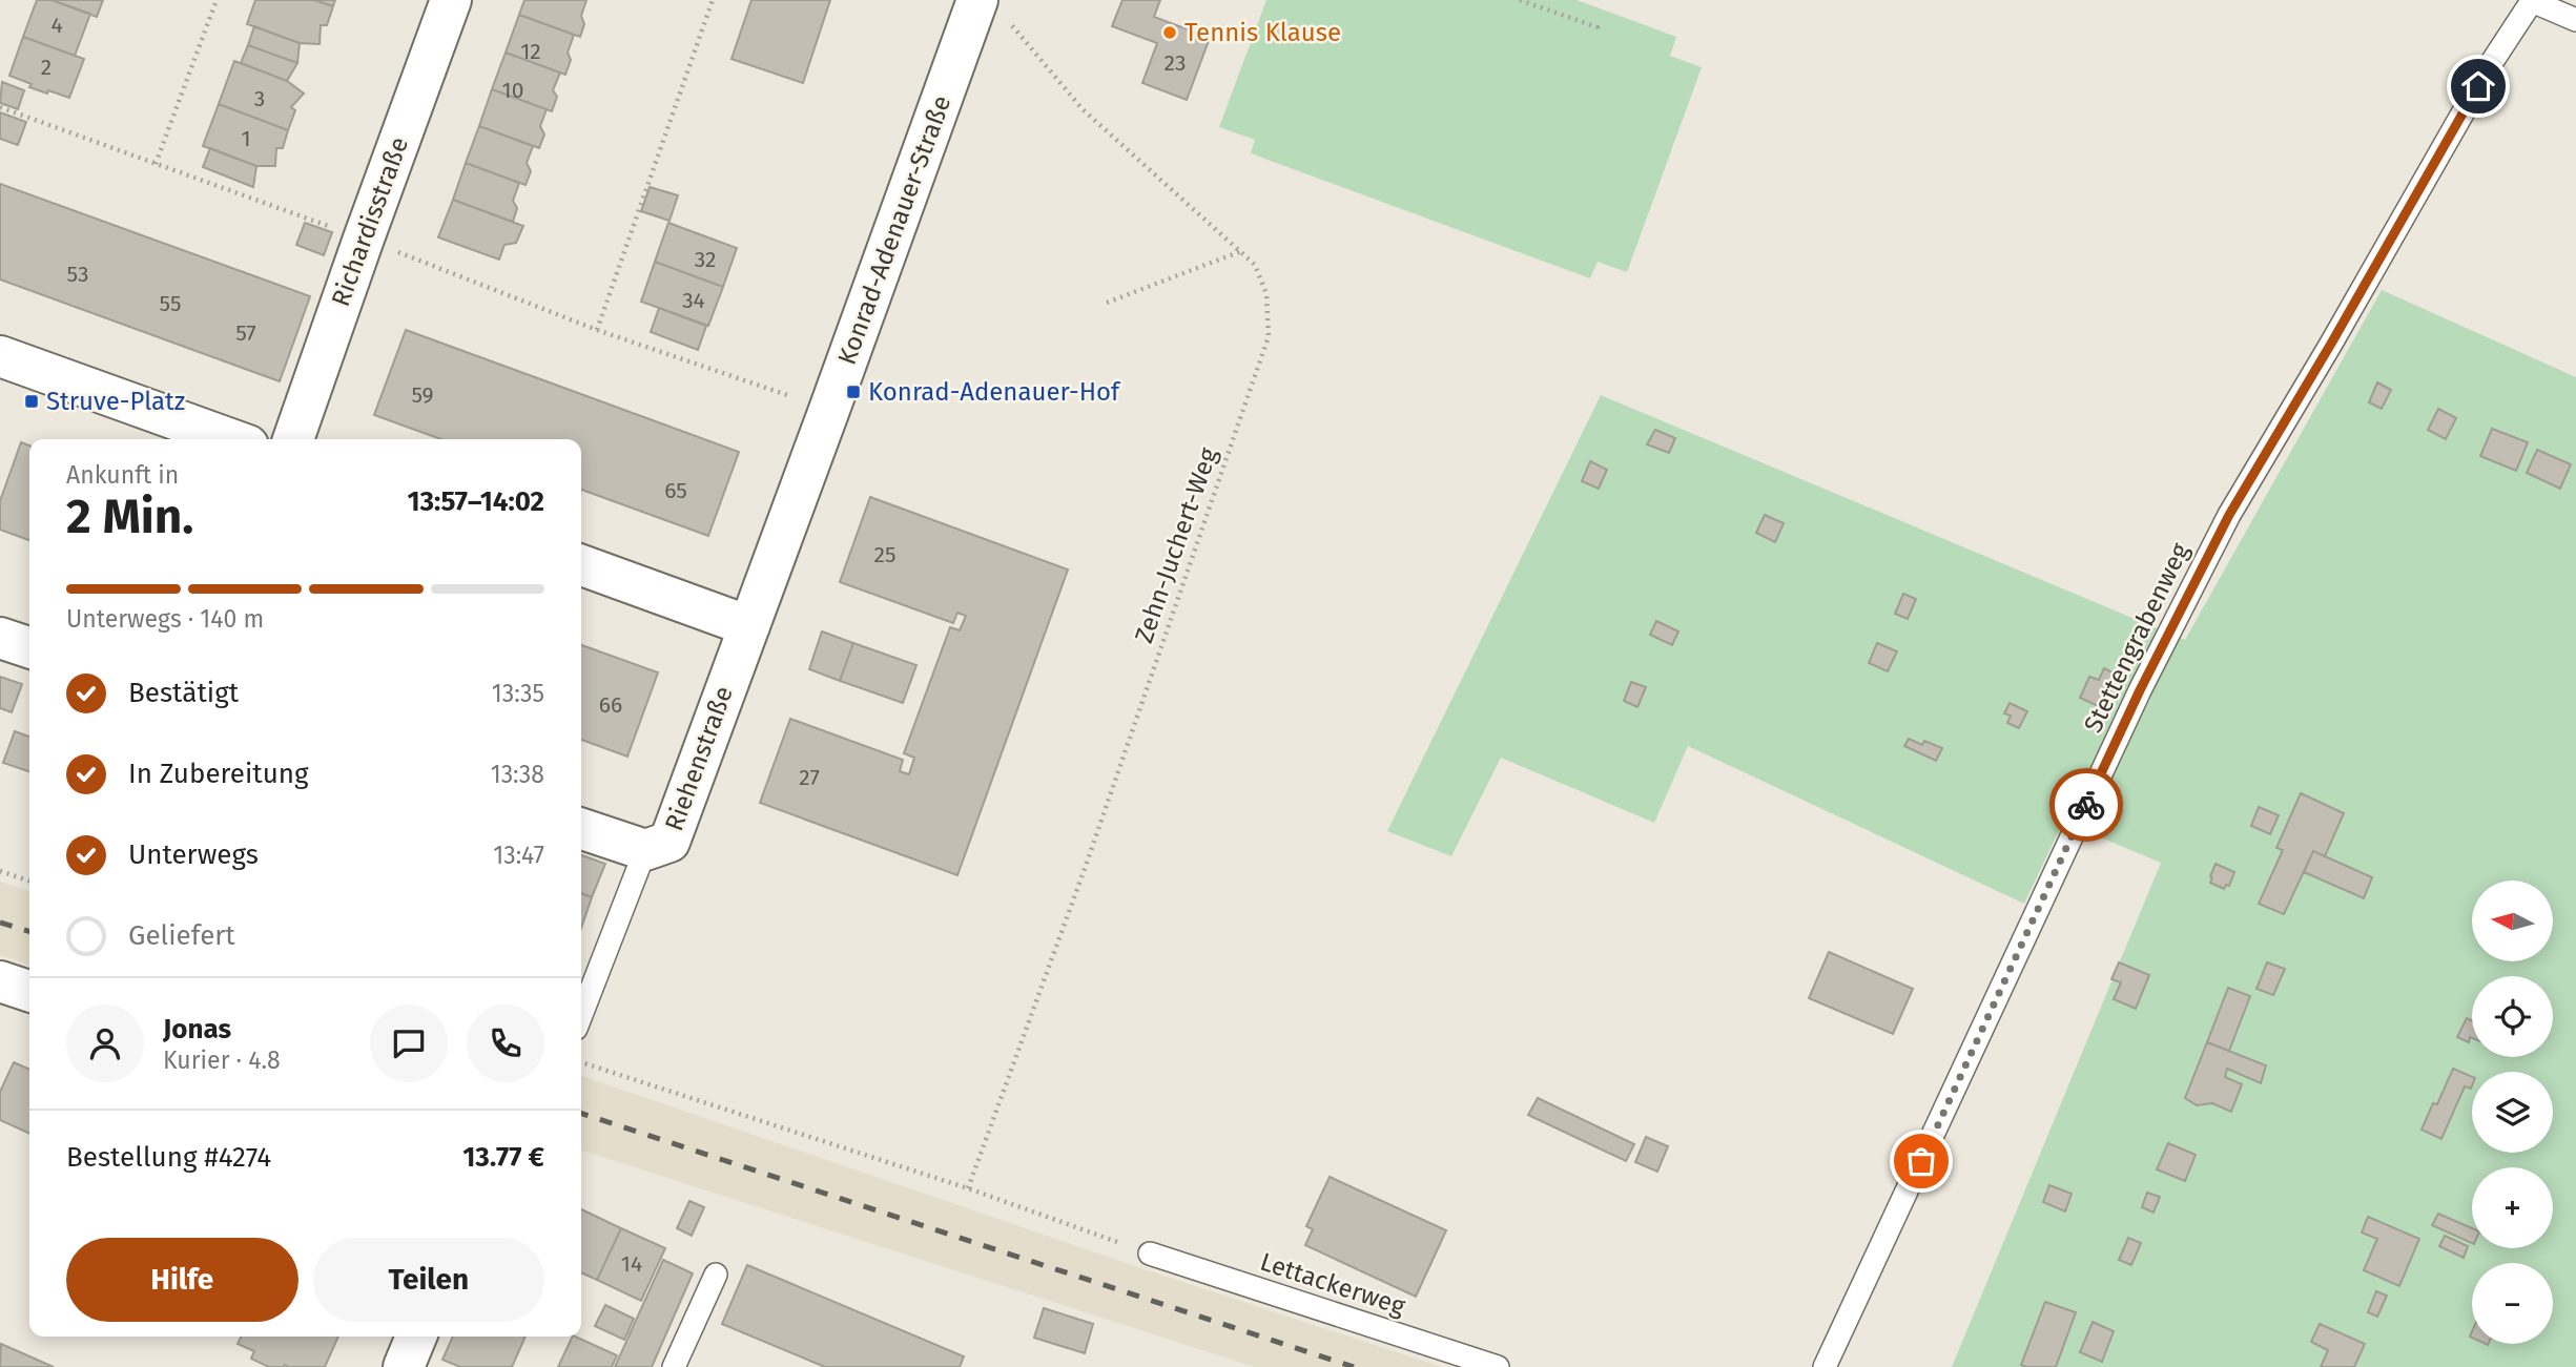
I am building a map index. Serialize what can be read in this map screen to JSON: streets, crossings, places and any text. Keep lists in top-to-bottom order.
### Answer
{
  "streets": {
    "street": ["Richardisstraße", "Konrad-Adenauer-Straße", "Riehenstraße"],
    "lane": ["Stettengrabenweg", "Lettackerweg"],
    "path": ["Zehn-Juchert-Weg"]
  },
  "crossings": [
    ["Konrad-Adenauer-Straße", "Zehn-Juchert-Weg"],
    ["Konrad-Adenauer-Straße", "Riehenstraße"]
  ],
  "places": {
    "other": ["Tennis Klause"],
    "transit": ["Konrad-Adenauer-Hof", "Struve-Platz"]
  },
  "house_numbers": [
    "4",
    "12",
    "23",
    "2",
    "10",
    "3",
    "1",
    "32",
    "53",
    "34",
    "55",
    "57",
    "59",
    "65",
    "25",
    "66",
    "27",
    "14"
  ],
  "north": "left",
  "page": {
    "heading": ["2 Min.", "Ankunft in", "13:57–14:02"],
    "panel": [
      "Jonas",
      "Kurier · 4.8",
      "Bestellung #4274",
      "13.77 €"
    ],
    "bar": "Unterwegs · 140 m",
    "list": [
      ["Bestätigt", "13:35"],
      ["In Zubereitung", "13:38"],
      ["Unterwegs", "13:47"],
      "Geliefert"
    ],
    "map_buttons": ["+", "−"],
    "buttons": ["Hilfe", "Teilen"]
  }
}
